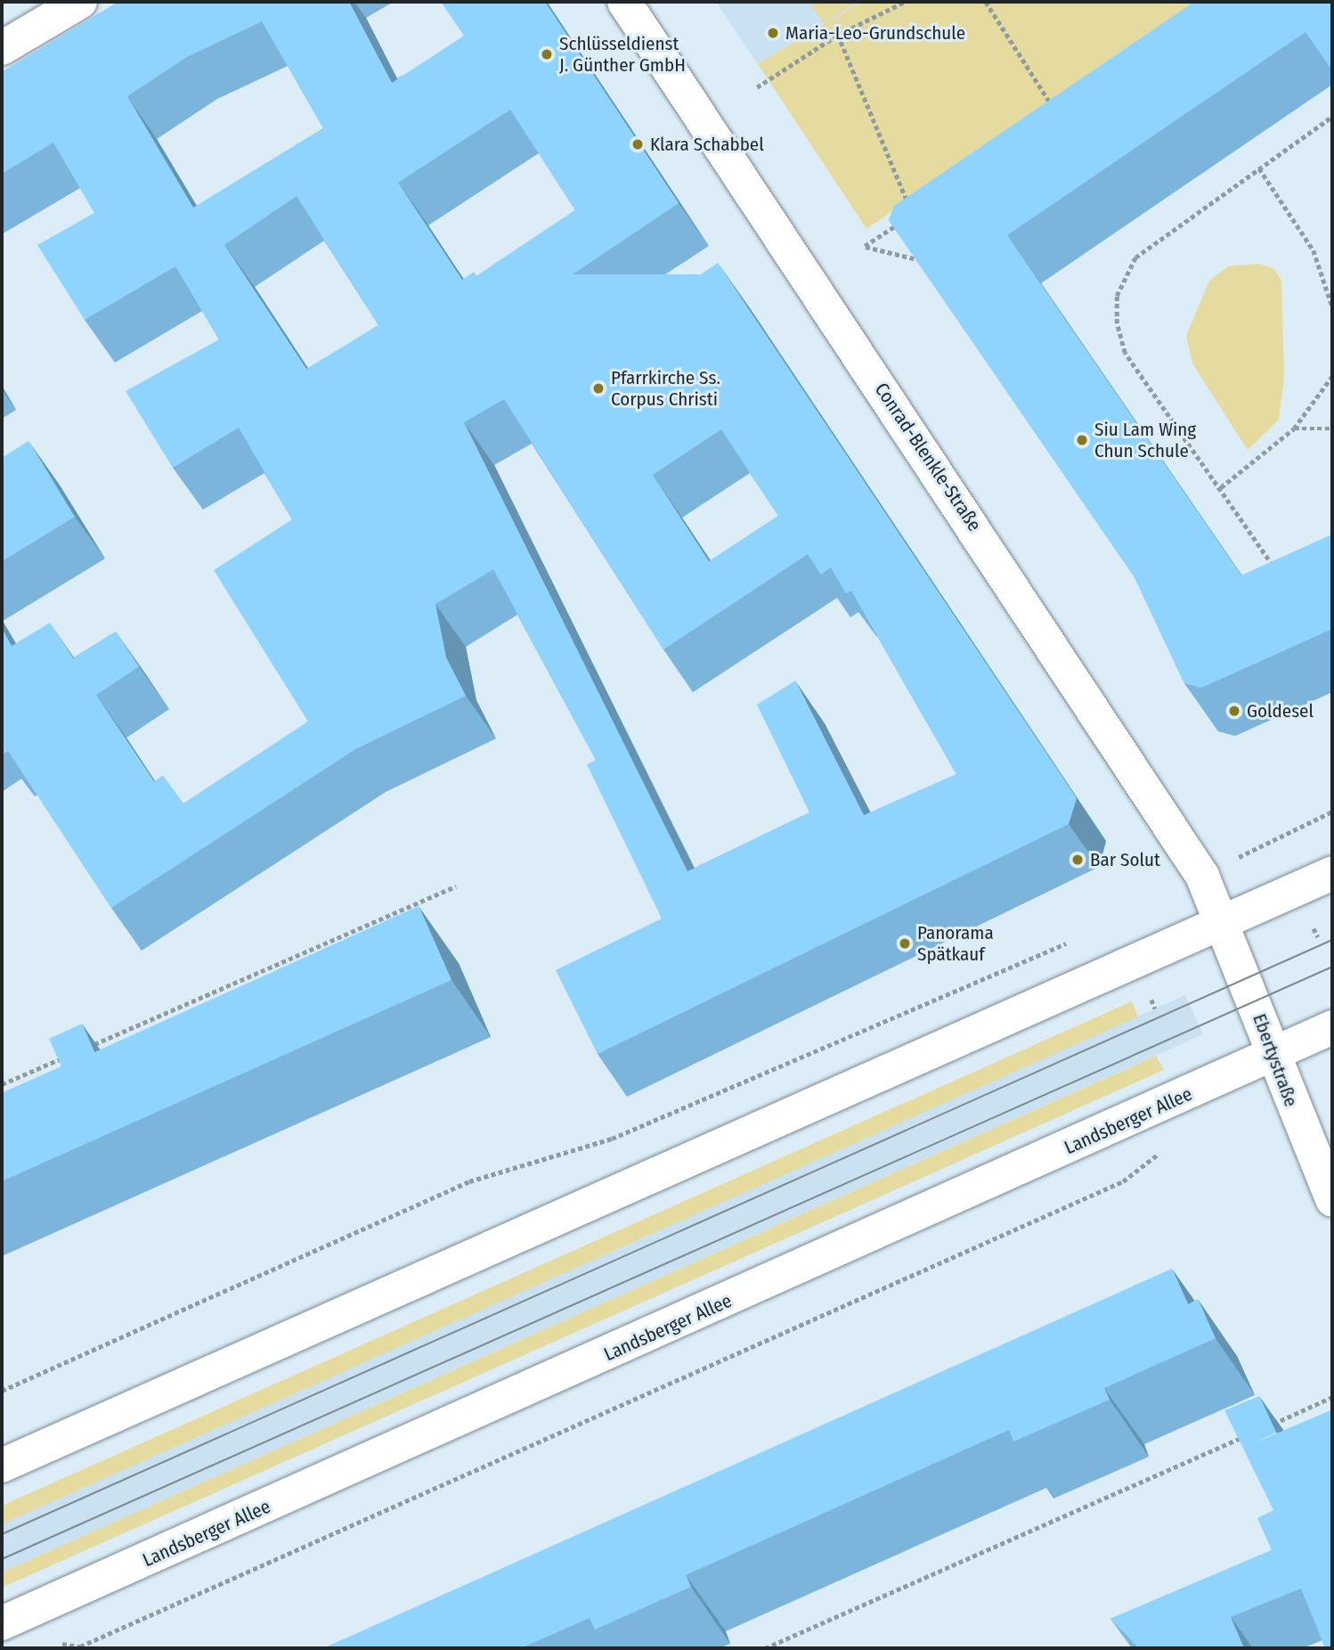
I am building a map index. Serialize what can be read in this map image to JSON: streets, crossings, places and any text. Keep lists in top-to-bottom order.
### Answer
{
  "streets": {
    "main road": ["Conrad-Blenkle-Straße", "Ebertystraße", "Landsberger Allee"]
  },
  "crossings": [
    ["Conrad-Blenkle-Straße", "Ebertystraße"],
    ["Ebertystraße", "Landsberger Allee"]
  ],
  "places": [
    "Maria-Leo-Grundschule",
    "Schlüsseldienst J. Günther GmbH",
    "Klara Schabbel",
    "Pfarrkirche Ss. Corpus Christi",
    "Siu Lam Wing Chun Schule",
    "Goldesel",
    "Bar Solut",
    "Panorama Spätkauf"
  ]
}
